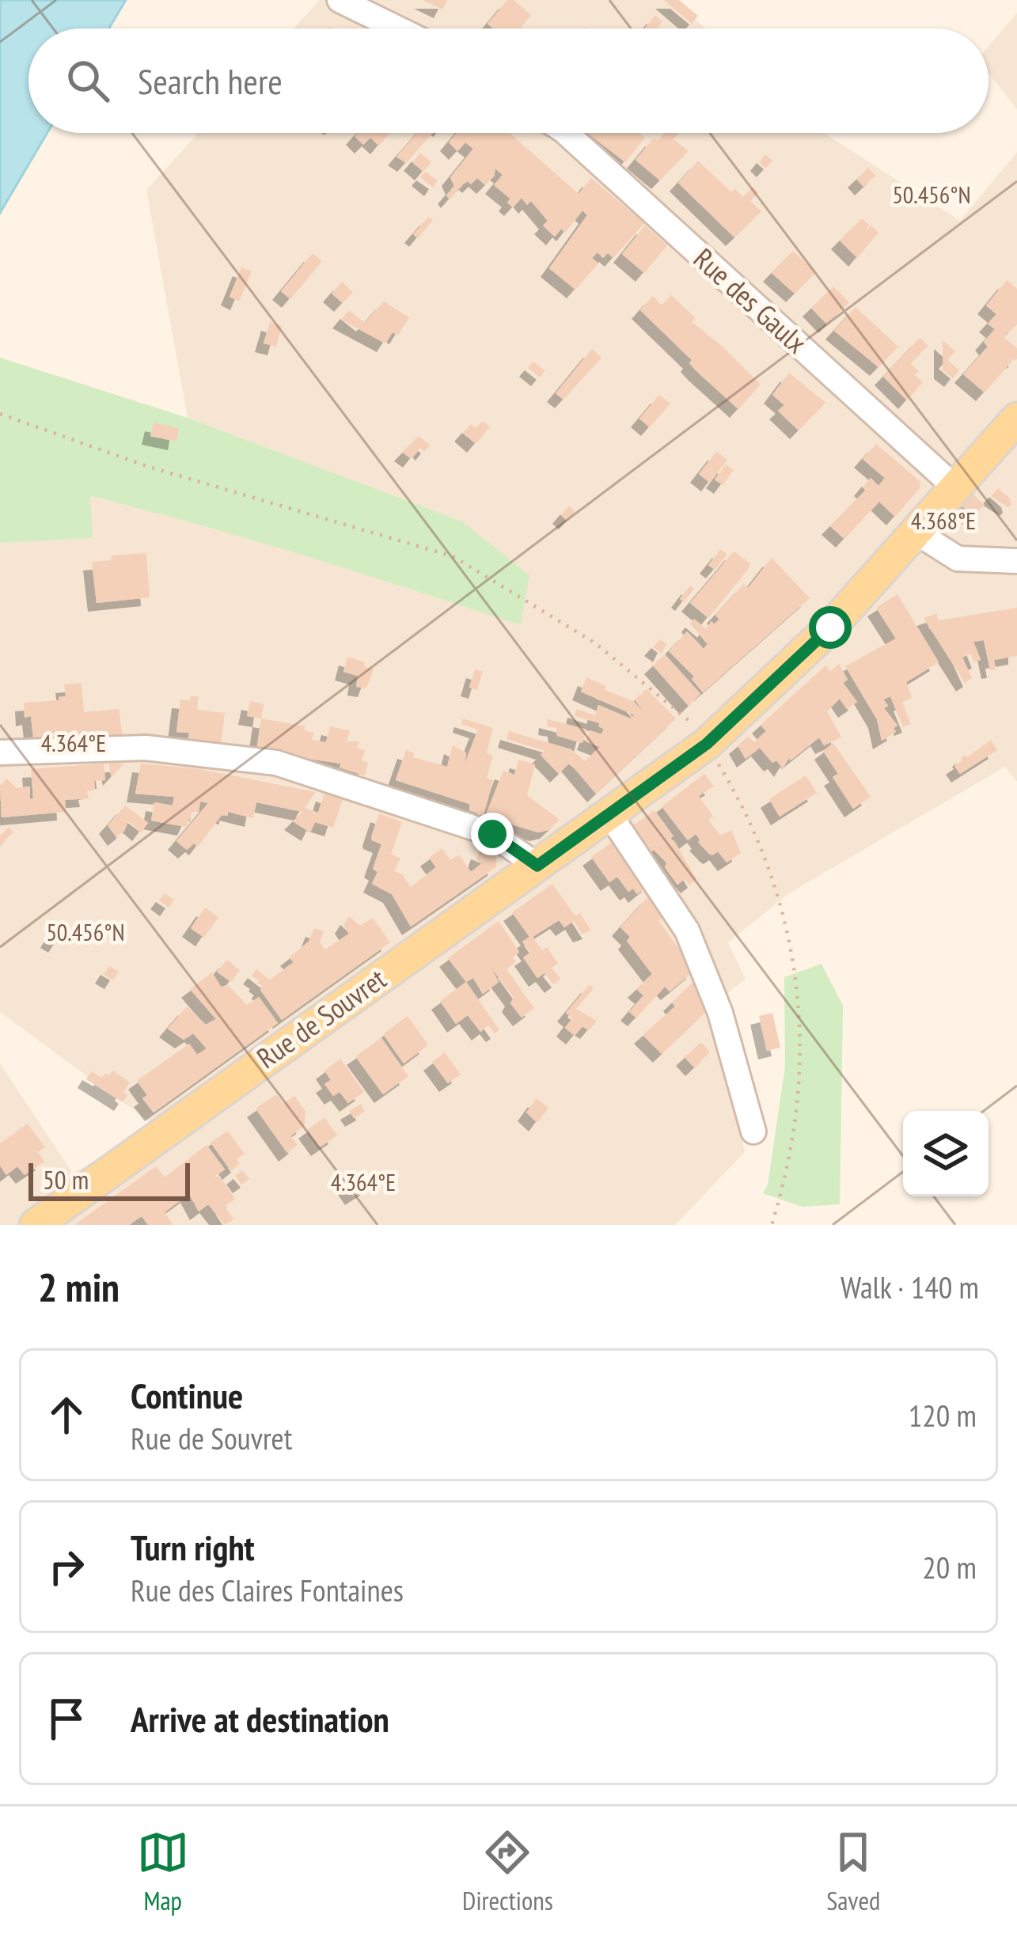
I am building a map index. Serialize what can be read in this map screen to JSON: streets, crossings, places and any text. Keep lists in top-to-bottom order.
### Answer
{
  "streets": {
    "main road": ["Rue de Souvret"],
    "street": ["Rue des Gaulx"]
  },
  "crossings": [
    ["Rue des Gaulx", "Rue de Souvret"]
  ],
  "scale_bar": "50 m",
  "page": {
    "search": "Search here",
    "scale": "50 m",
    "heading": ["2 min", "Walk · 140 m"],
    "list": [
      ["Continue", "Rue de Souvret", "120 m"],
      ["Turn right", "Rue des Claires Fontaines", "20 m"],
      "Arrive at destination"
    ],
    "nav": ["Map", "Directions", "Saved"]
  },
  "coordinates": ["50.456°N", "4.368°E", "4.364°E"]
}
